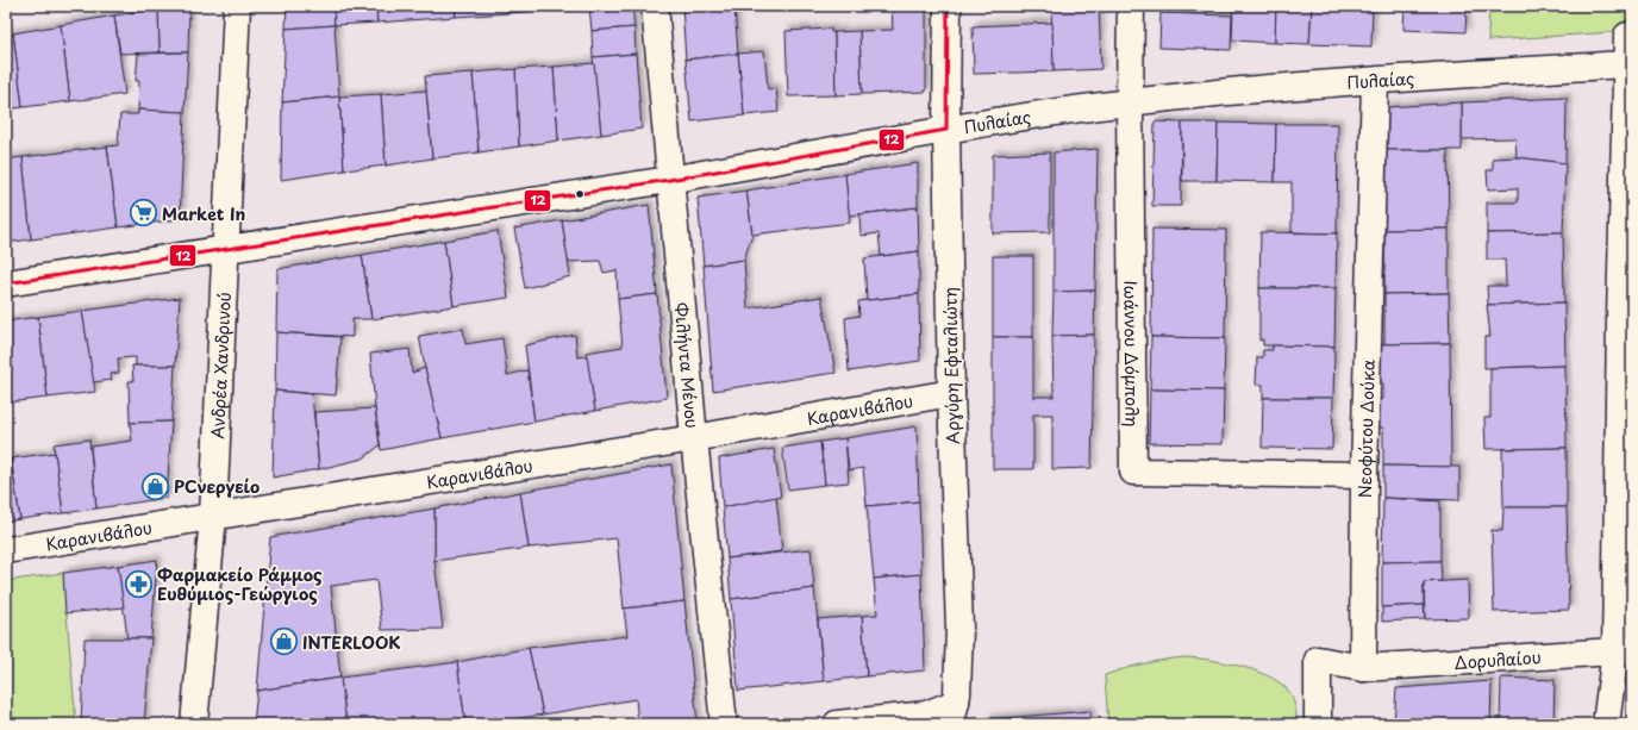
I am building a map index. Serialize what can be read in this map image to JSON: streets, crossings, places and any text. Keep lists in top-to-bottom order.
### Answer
{
  "streets": {
    "street": [
      "Πυλαίας",
      "Ιωάννου Δόμπολη",
      "Ανδρέα Χανδρινού",
      "Φιλήντα Μένου",
      "Αργύρη Εφταλιώτη",
      "Καρανιβάλου",
      "Νεοφύτου Δούκα",
      "Δορυλαίου"
    ]
  },
  "crossings": [
    ["Πυλαίας", "Ιωάννου Δόμπολη"],
    ["Πυλαίας", "Ανδρέα Χανδρινού"],
    ["Πυλαίας", "Φιλήντα Μένου"],
    ["Πυλαίας", "Αργύρη Εφταλιώτη"],
    ["Πυλαίας", "Νεοφύτου Δούκα"],
    ["Ιωάννου Δόμπολη", "Νεοφύτου Δούκα"],
    ["Ανδρέα Χανδρινού", "Καρανιβάλου"],
    ["Φιλήντα Μένου", "Καρανιβάλου"],
    ["Αργύρη Εφταλιώτη", "Καρανιβάλου"],
    ["Νεοφύτου Δούκα", "Δορυλαίου"]
  ],
  "places": {
    "supermarket": ["Market In"],
    "shop": ["PCνεργείο", "INTERLOOK"],
    "pharmacy": ["Φαρμακείο Ράμμος Ευθύμιος-Γεώργιος"]
  },
  "lines": ["transit line 12"]
}
